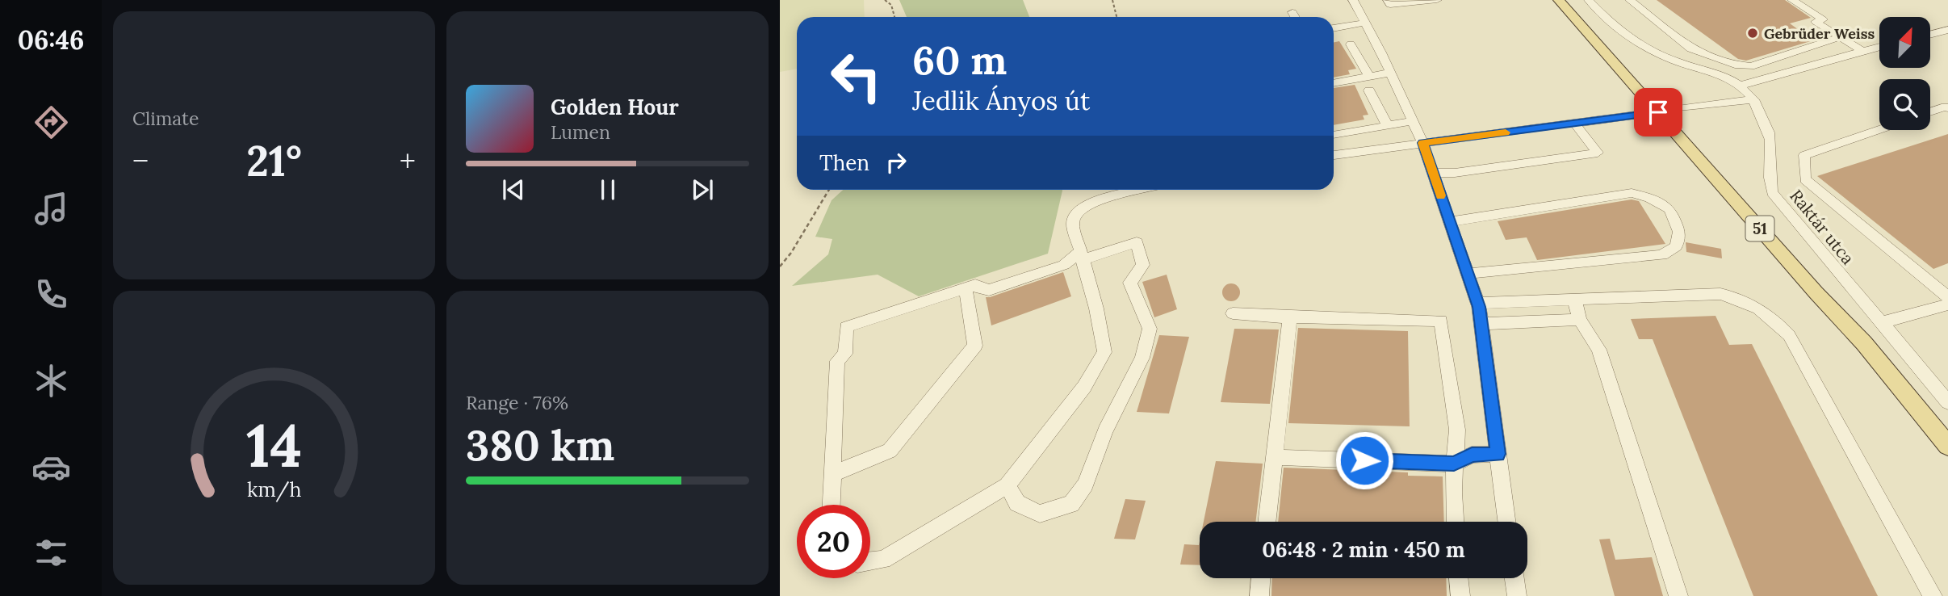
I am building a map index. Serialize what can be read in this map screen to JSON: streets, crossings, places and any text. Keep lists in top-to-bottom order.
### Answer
{
  "streets": {
    "main road": ["51"],
    "street": ["Raktár utca"]
  },
  "places": ["Gebrüder Weiss"],
  "north": "top right",
  "page": {
    "tabs": "06:46",
    "tile": [
      "Climate",
      ["Range · 76%", "380 km"]
    ],
    "turn": ["60 m", "Jedlik Ányos út"],
    "song": ["Golden Hour", "Lumen"],
    "then": "Then",
    "heat": ["−", "21°", "+"],
    "limit": "20",
    "trip": "06:48 · 2 min · 450 m",
    "gauge": ["14", "km/h"]
  }
}
